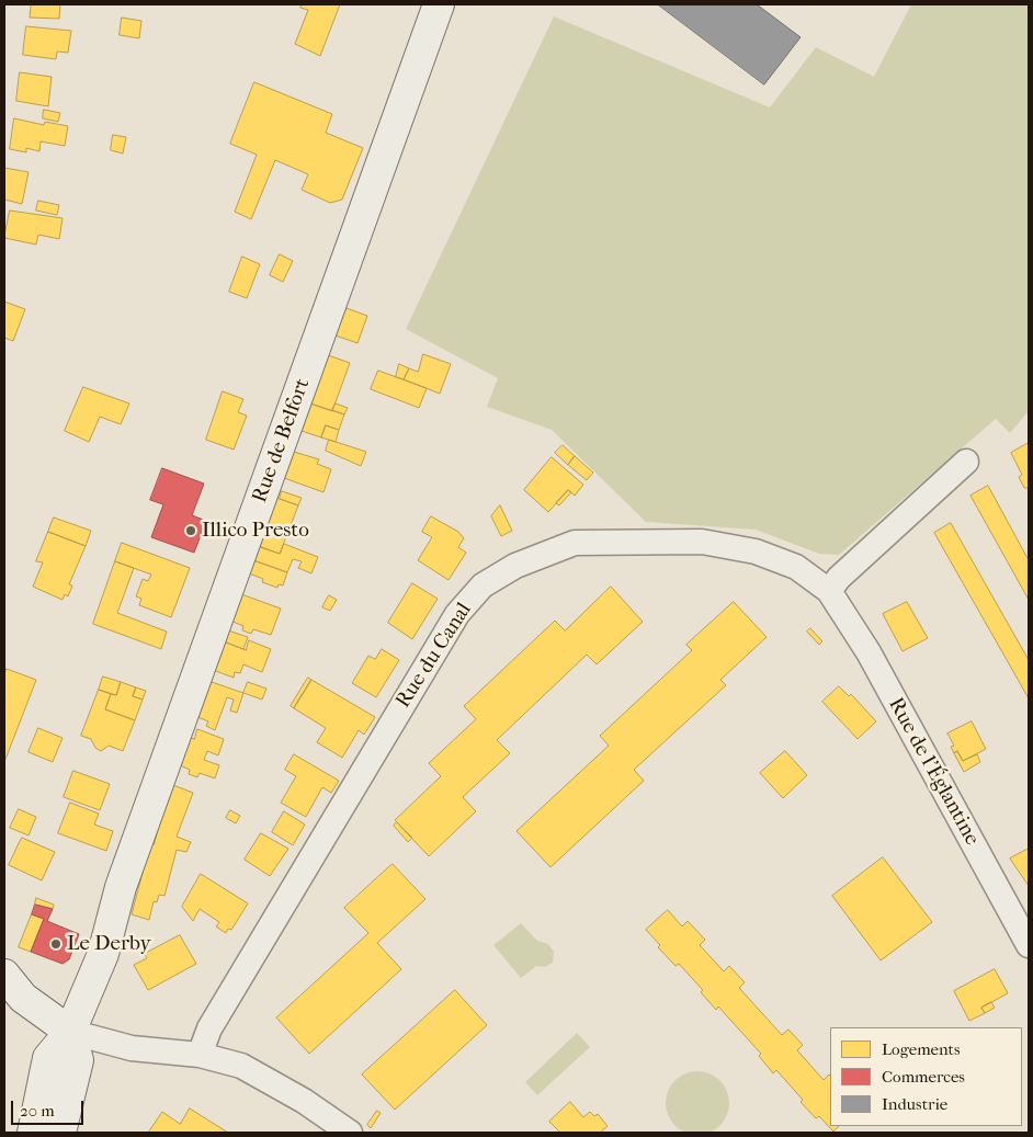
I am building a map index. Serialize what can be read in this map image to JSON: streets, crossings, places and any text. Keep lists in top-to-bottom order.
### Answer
{
  "streets": {
    "main road": ["Rue de Belfort"],
    "street": ["Rue du Canal", "Rue de l'Églantine"]
  },
  "crossings": [
    ["Rue du Canal", "Rue de l'Églantine"]
  ],
  "places": ["Illico Presto", "Le Derby"],
  "legend": ["Logements", "Commerces", "Industrie"],
  "scale_bar": "20 m"
}
